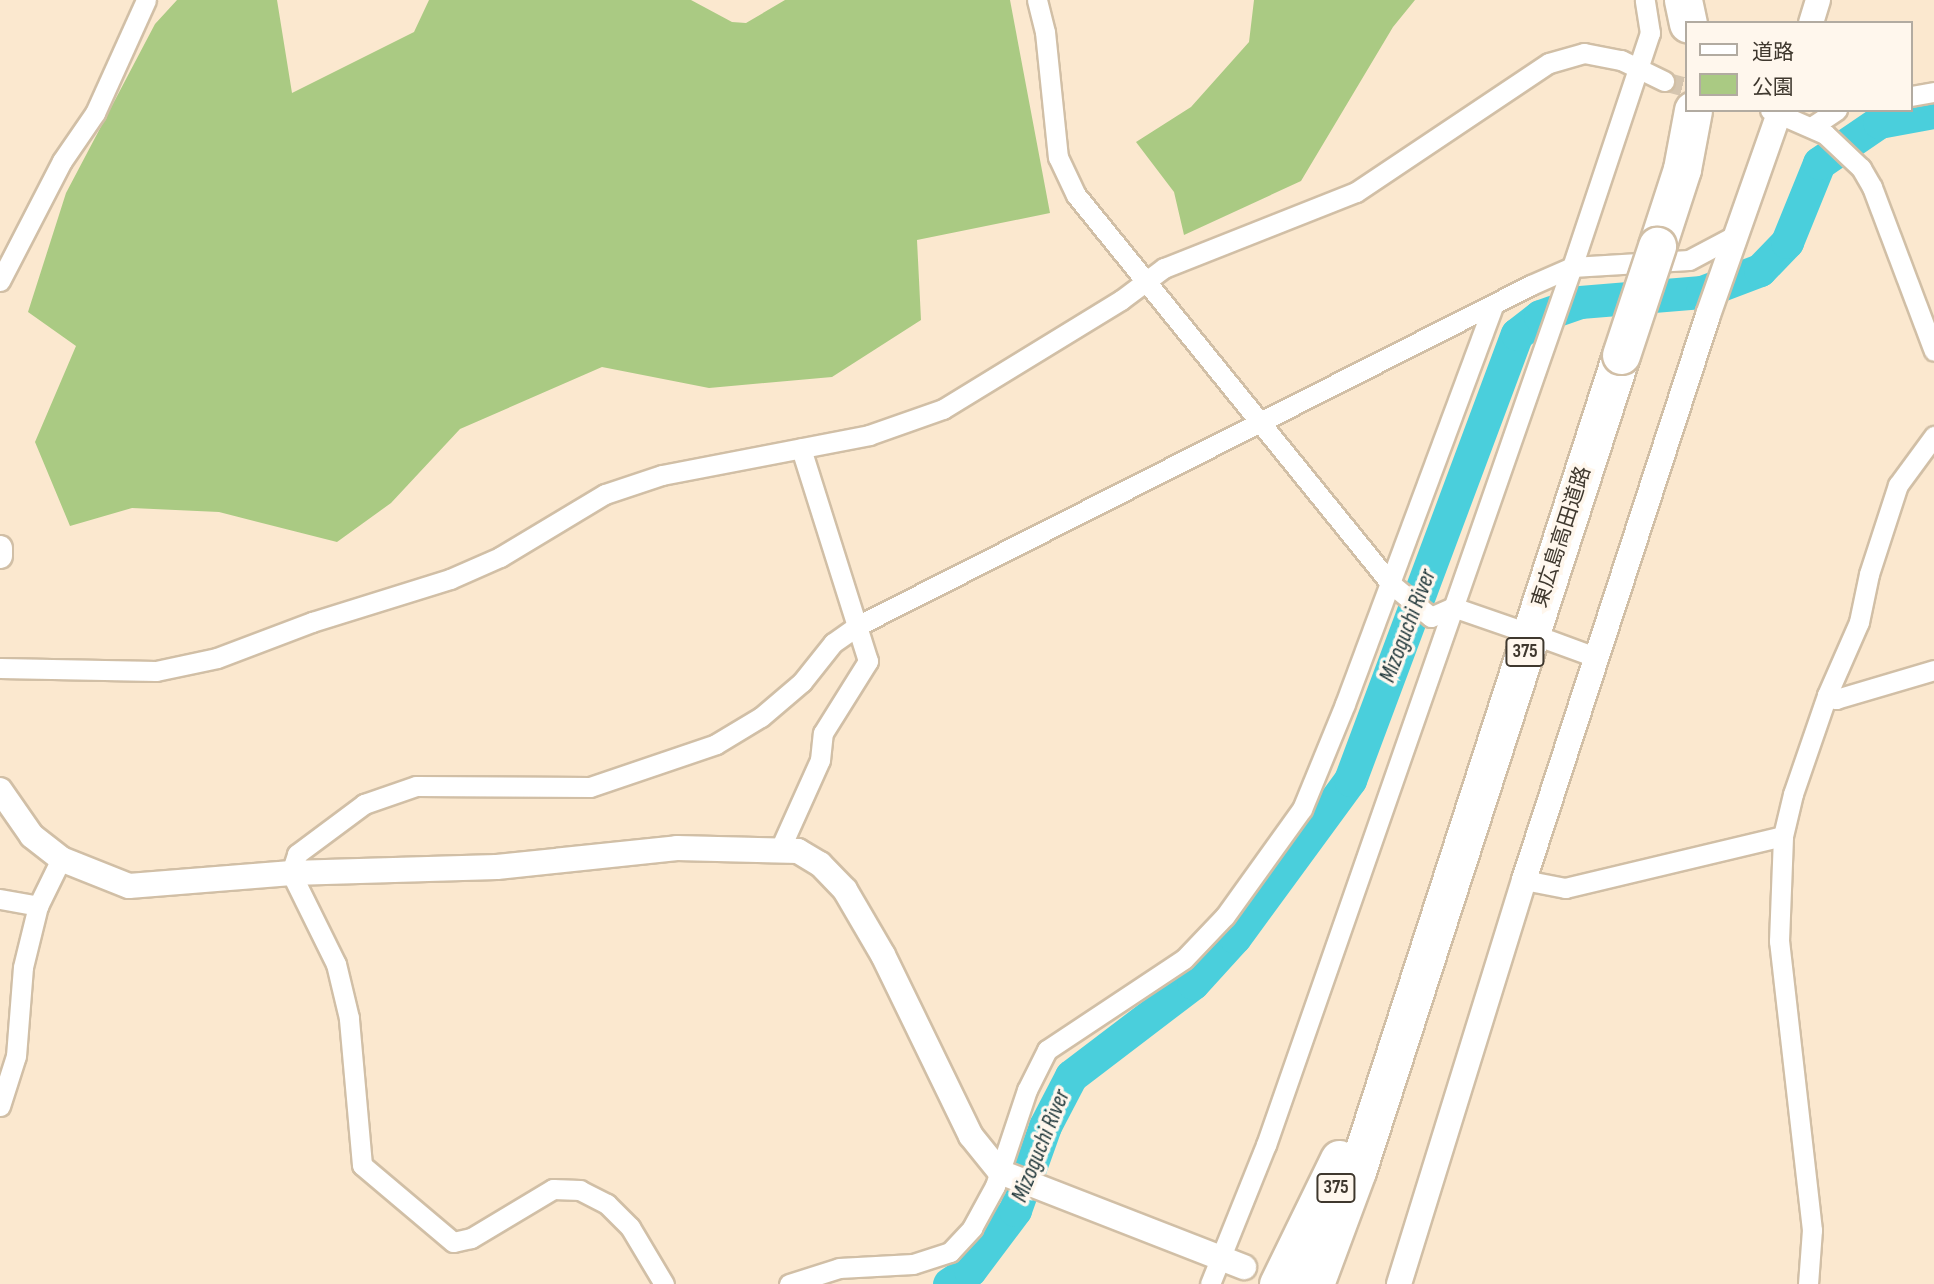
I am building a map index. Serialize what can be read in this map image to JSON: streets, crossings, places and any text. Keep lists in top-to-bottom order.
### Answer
{
  "streets": {
    "highway": ["東広島高田道路", "375"]
  },
  "crossings": [
    ["東広島高田道路", "375"]
  ],
  "water": ["Mizoguchi River"],
  "legend": ["道路", "公園"]
}
